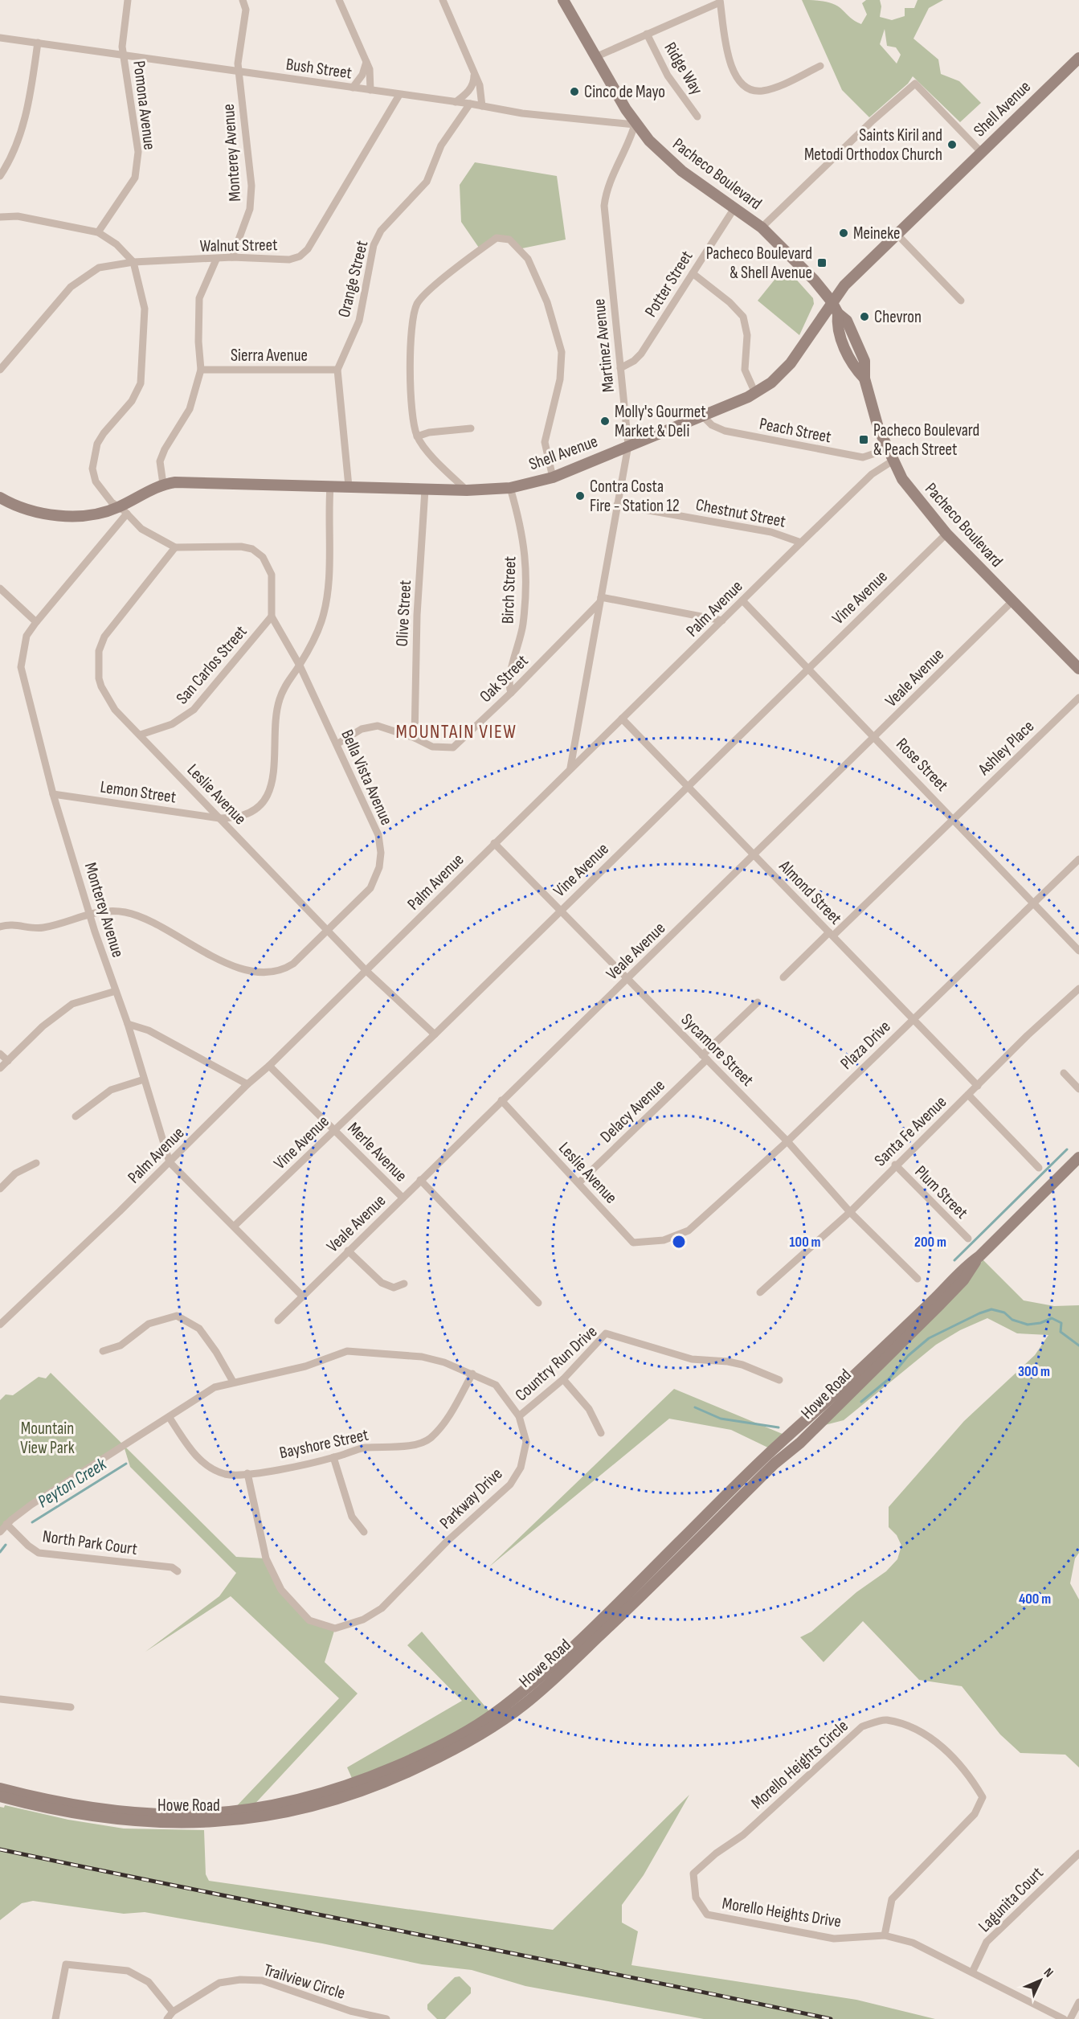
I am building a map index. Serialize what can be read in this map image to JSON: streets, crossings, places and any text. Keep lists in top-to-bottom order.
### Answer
{
  "streets": {
    "street": [
      "Bush Street",
      "Ridge Way",
      "Pomona Avenue",
      "Shell Avenue",
      "Monterey Avenue",
      "Pacheco Boulevard",
      "Walnut Street",
      "Orange Street",
      "Potter Street",
      "Martinez Avenue",
      "Sierra Avenue",
      "Peach Street",
      "Chestnut Street",
      "Birch Street",
      "Vine Avenue",
      "Palm Avenue",
      "Olive Street",
      "San Carlos Street",
      "Veale Avenue",
      "Oak Street",
      "Ashley Place",
      "Rose Street",
      "Bella Vista Avenue",
      "Lemon Street",
      "Leslie Avenue",
      "Almond Street",
      "Plaza Drive",
      "Sycamore Street",
      "Delacy Avenue",
      "Santa Fe Avenue",
      "Merle Avenue",
      "Plum Street",
      "Country Run Drive",
      "Howe Road",
      "Bayshore Street",
      "Parkway Drive",
      "North Park Court",
      "Morello Heights Circle",
      "Lagunita Court",
      "Morello Heights Drive",
      "Trailview Circle"
    ]
  },
  "crossings": [
    ["Bush Street", "Pomona Avenue"],
    ["Bush Street", "Monterey Avenue"],
    ["Bush Street", "Pacheco Boulevard"],
    ["Bush Street", "Walnut Street"],
    ["Bush Street", "Orange Street"],
    ["Bush Street", "Martinez Avenue"],
    ["Shell Avenue", "Monterey Avenue"],
    ["Shell Avenue", "Pacheco Boulevard"],
    ["Shell Avenue", "Orange Street"],
    ["Shell Avenue", "Martinez Avenue"],
    ["Shell Avenue", "Peach Street"],
    ["Shell Avenue", "Birch Street"],
    ["Shell Avenue", "Olive Street"],
    ["Shell Avenue", "Bella Vista Avenue"],
    ["Monterey Avenue", "Walnut Street"],
    ["Monterey Avenue", "Vine Avenue"],
    ["Monterey Avenue", "Palm Avenue"],
    ["Monterey Avenue", "Veale Avenue"],
    ["Monterey Avenue", "Bella Vista Avenue"],
    ["Monterey Avenue", "Lemon Street"],
    ["Pacheco Boulevard", "Potter Street"],
    ["Pacheco Boulevard", "Martinez Avenue"],
    ["Pacheco Boulevard", "Peach Street"],
    ["Pacheco Boulevard", "Vine Avenue"],
    ["Pacheco Boulevard", "Palm Avenue"],
    ["Pacheco Boulevard", "Veale Avenue"],
    ["Walnut Street", "Bella Vista Avenue"],
    ["Orange Street", "Sierra Avenue"],
    ["Potter Street", "Martinez Avenue"],
    ["Martinez Avenue", "Chestnut Street"],
    ["Martinez Avenue", "Palm Avenue"],
    ["Martinez Avenue", "Oak Street"],
    ["Chestnut Street", "Palm Avenue"],
    ["Birch Street", "Oak Street"],
    ["Vine Avenue", "Rose Street"],
    ["Vine Avenue", "Leslie Avenue"],
    ["Vine Avenue", "Almond Street"],
    ["Vine Avenue", "Sycamore Street"],
    ["Vine Avenue", "Merle Avenue"],
    ["Palm Avenue", "Rose Street"],
    ["Palm Avenue", "Leslie Avenue"],
    ["Palm Avenue", "Almond Street"],
    ["Palm Avenue", "Sycamore Street"],
    ["Palm Avenue", "Merle Avenue"],
    ["Olive Street", "Oak Street"],
    ["San Carlos Street", "Bella Vista Avenue"],
    ["San Carlos Street", "Leslie Avenue"],
    ["Veale Avenue", "Rose Street"],
    ["Veale Avenue", "Leslie Avenue"],
    ["Veale Avenue", "Almond Street"],
    ["Veale Avenue", "Sycamore Street"],
    ["Veale Avenue", "Merle Avenue"],
    ["Oak Street", "Bella Vista Avenue"],
    ["Ashley Place", "Rose Street"],
    ["Rose Street", "Plaza Drive"],
    ["Bella Vista Avenue", "Leslie Avenue"],
    ["Lemon Street", "Leslie Avenue"],
    ["Leslie Avenue", "Plaza Drive"],
    ["Leslie Avenue", "Delacy Avenue"],
    ["Almond Street", "Plaza Drive"],
    ["Almond Street", "Santa Fe Avenue"],
    ["Plaza Drive", "Sycamore Street"],
    ["Sycamore Street", "Delacy Avenue"],
    ["Sycamore Street", "Santa Fe Avenue"],
    ["Santa Fe Avenue", "Plum Street"],
    ["Country Run Drive", "Parkway Drive"],
    ["Bayshore Street", "Parkway Drive"],
    ["Parkway Drive", "North Park Court"],
    ["Morello Heights Circle", "Morello Heights Drive"],
    ["Lagunita Court", "Morello Heights Drive"]
  ],
  "districts": ["MOUNTAIN VIEW"],
  "water": ["Peyton Creek"],
  "parks": ["Mountain View Park"],
  "places": {
    "other": [
      "Cinco de Mayo",
      "Saints Kiril and Metodi Orthodox Church",
      "Meineke",
      "Chevron",
      "Molly's Gourmet Market & Deli",
      "Contra Costa Fire - Station 12"
    ],
    "transit": ["Pacheco Boulevard & Shell Avenue", "Pacheco Boulevard & Peach Street"]
  },
  "north": "top right",
  "rings": [
    "100 m",
    "200 m",
    "300 m",
    "400 m"
  ]
}
